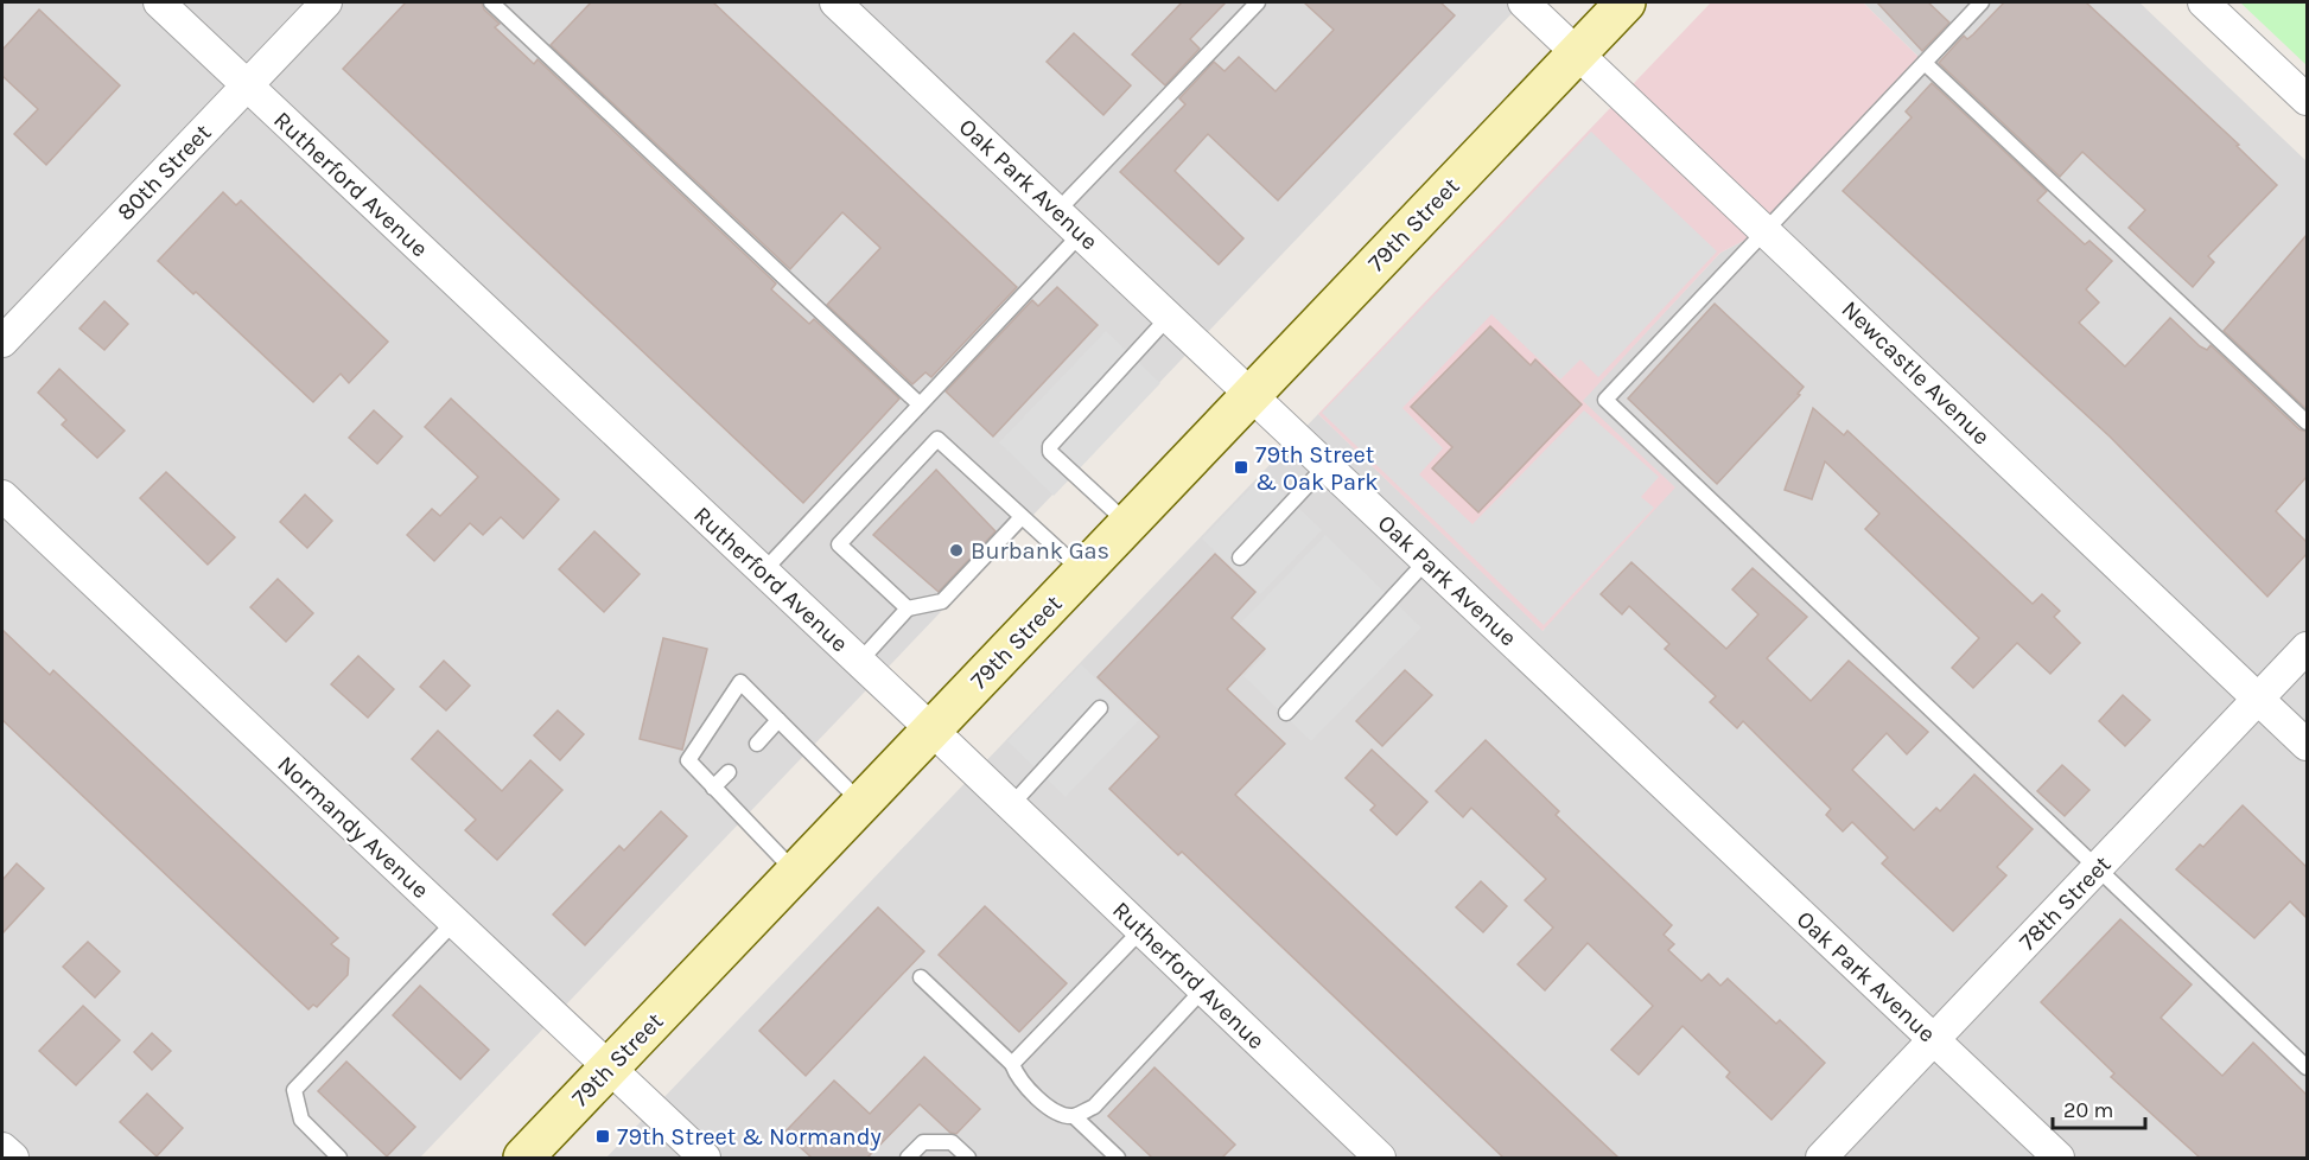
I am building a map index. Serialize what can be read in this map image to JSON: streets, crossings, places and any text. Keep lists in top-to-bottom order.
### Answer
{
  "streets": {
    "main road": ["79th Street"],
    "street": [
      "80th Street",
      "Rutherford Avenue",
      "Oak Park Avenue",
      "Newcastle Avenue",
      "Normandy Avenue",
      "78th Street"
    ]
  },
  "crossings": [
    ["80th Street", "Rutherford Avenue"],
    ["Rutherford Avenue", "79th Street"],
    ["Oak Park Avenue", "79th Street"],
    ["Oak Park Avenue", "78th Street"],
    ["79th Street", "Newcastle Avenue"],
    ["79th Street", "Normandy Avenue"],
    ["Newcastle Avenue", "78th Street"]
  ],
  "places": {
    "transit": ["79th Street & Oak Park", "79th Street & Normandy"],
    "other": ["Burbank Gas"]
  },
  "scale_bar": "20 m"
}
